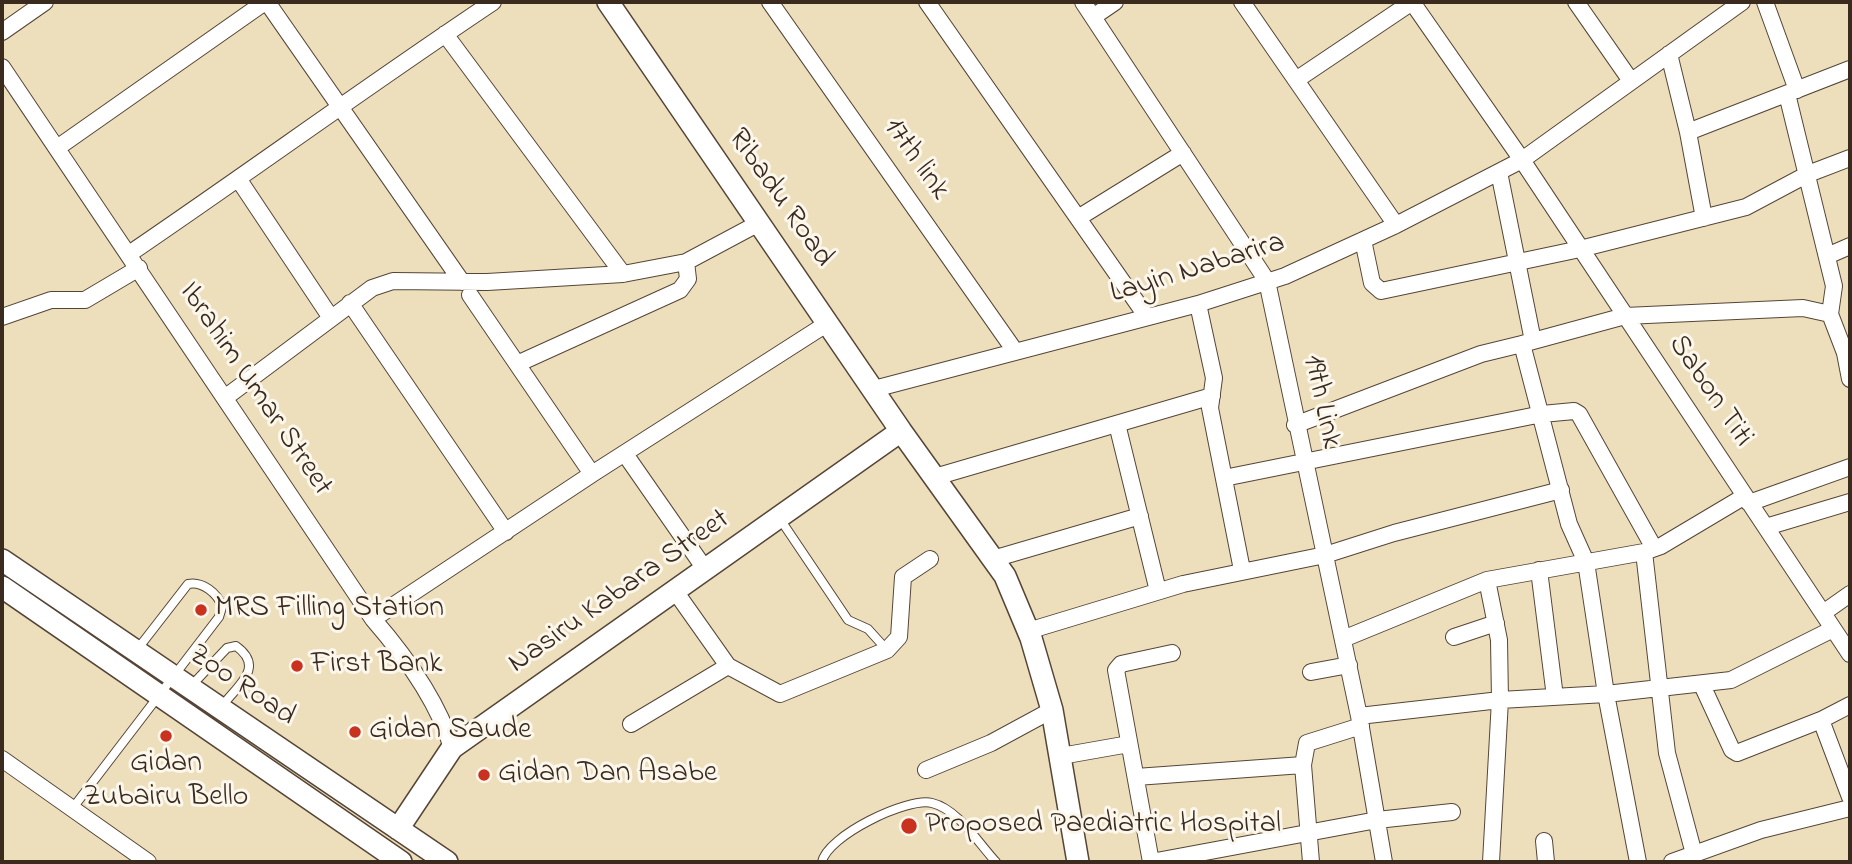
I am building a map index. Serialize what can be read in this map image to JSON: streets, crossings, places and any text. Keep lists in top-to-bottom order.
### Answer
{
  "streets": {
    "street": [
      "17th link",
      "Ribadu Road",
      "Layin Nabarira",
      "Ibrahim Umar Street",
      "Sabon Titi",
      "19th Link",
      "Nasiru Kabara Street",
      "Zoo Road"
    ]
  },
  "crossings": [
    ["17th link", "Layin Nabarira"],
    ["Ribadu Road", "Layin Nabarira"],
    ["Ribadu Road", "Nasiru Kabara Street"],
    ["Layin Nabarira", "Sabon Titi"],
    ["Layin Nabarira", "19th Link"],
    ["Ibrahim Umar Street", "Nasiru Kabara Street"],
    ["Nasiru Kabara Street", "Zoo Road"]
  ],
  "places": [
    "MRS Filling Station",
    "First Bank",
    "Gidan Saude",
    "Gidan Zubairu Bello",
    "Gidan Dan Asabe",
    "Proposed Paediatric Hospital"
  ]
}
